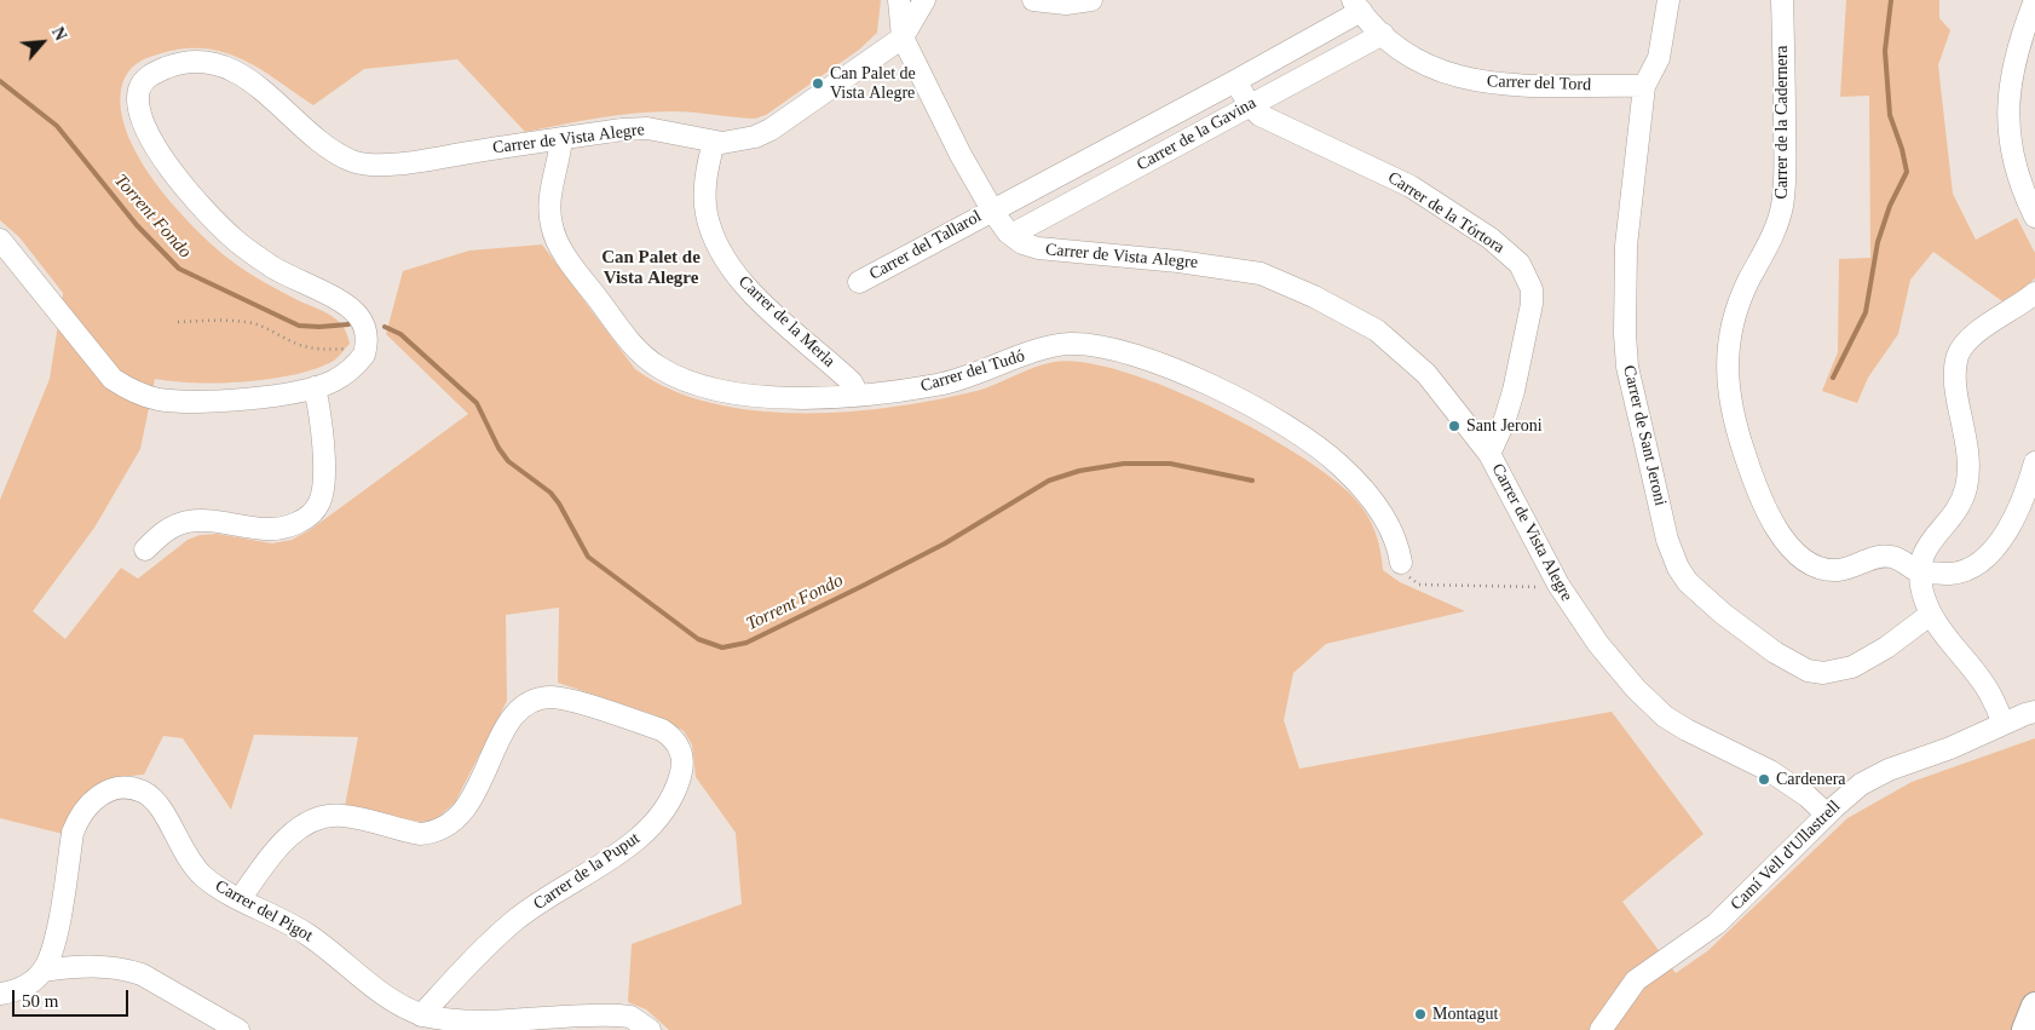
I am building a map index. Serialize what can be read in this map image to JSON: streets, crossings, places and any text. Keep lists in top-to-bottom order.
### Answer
{
  "streets": {
    "street": [
      "Carrer del Tord",
      "Carrer de la Cadernera",
      "Carrer de la Gavina",
      "Carrer de Vista Alegre",
      "Carrer de la Tórtora",
      "Carrer del Tallarol",
      "Carrer de la Merla",
      "Carrer del Tudó",
      "Carrer de Sant Jeroni",
      "Camí Vell d'Ullastrell",
      "Carrer de la Puput",
      "Carrer del Pigot"
    ]
  },
  "crossings": [
    ["Carrer del Tord", "Carrer de la Gavina"],
    ["Carrer del Tord", "Carrer de Sant Jeroni"],
    ["Carrer de la Gavina", "Carrer de Vista Alegre"],
    ["Carrer de la Gavina", "Carrer de la Tórtora"],
    ["Carrer de la Gavina", "Carrer del Tallarol"],
    ["Carrer de Vista Alegre", "Carrer de la Tórtora"],
    ["Carrer de Vista Alegre", "Carrer del Tallarol"],
    ["Carrer de Vista Alegre", "Carrer de la Merla"],
    ["Carrer de Vista Alegre", "Carrer del Tudó"],
    ["Carrer de Vista Alegre", "Camí Vell d'Ullastrell"],
    ["Carrer de la Merla", "Carrer del Tudó"],
    ["Carrer de la Puput", "Carrer del Pigot"]
  ],
  "districts": ["Can Palet de Vista Alegre"],
  "water": ["Torrent Fondo"],
  "places": [
    "Can Palet de Vista Alegre",
    "Sant Jeroni",
    "Cardenera",
    "Montagut"
  ],
  "scale_bar": "50 m",
  "north": "top right"
}
